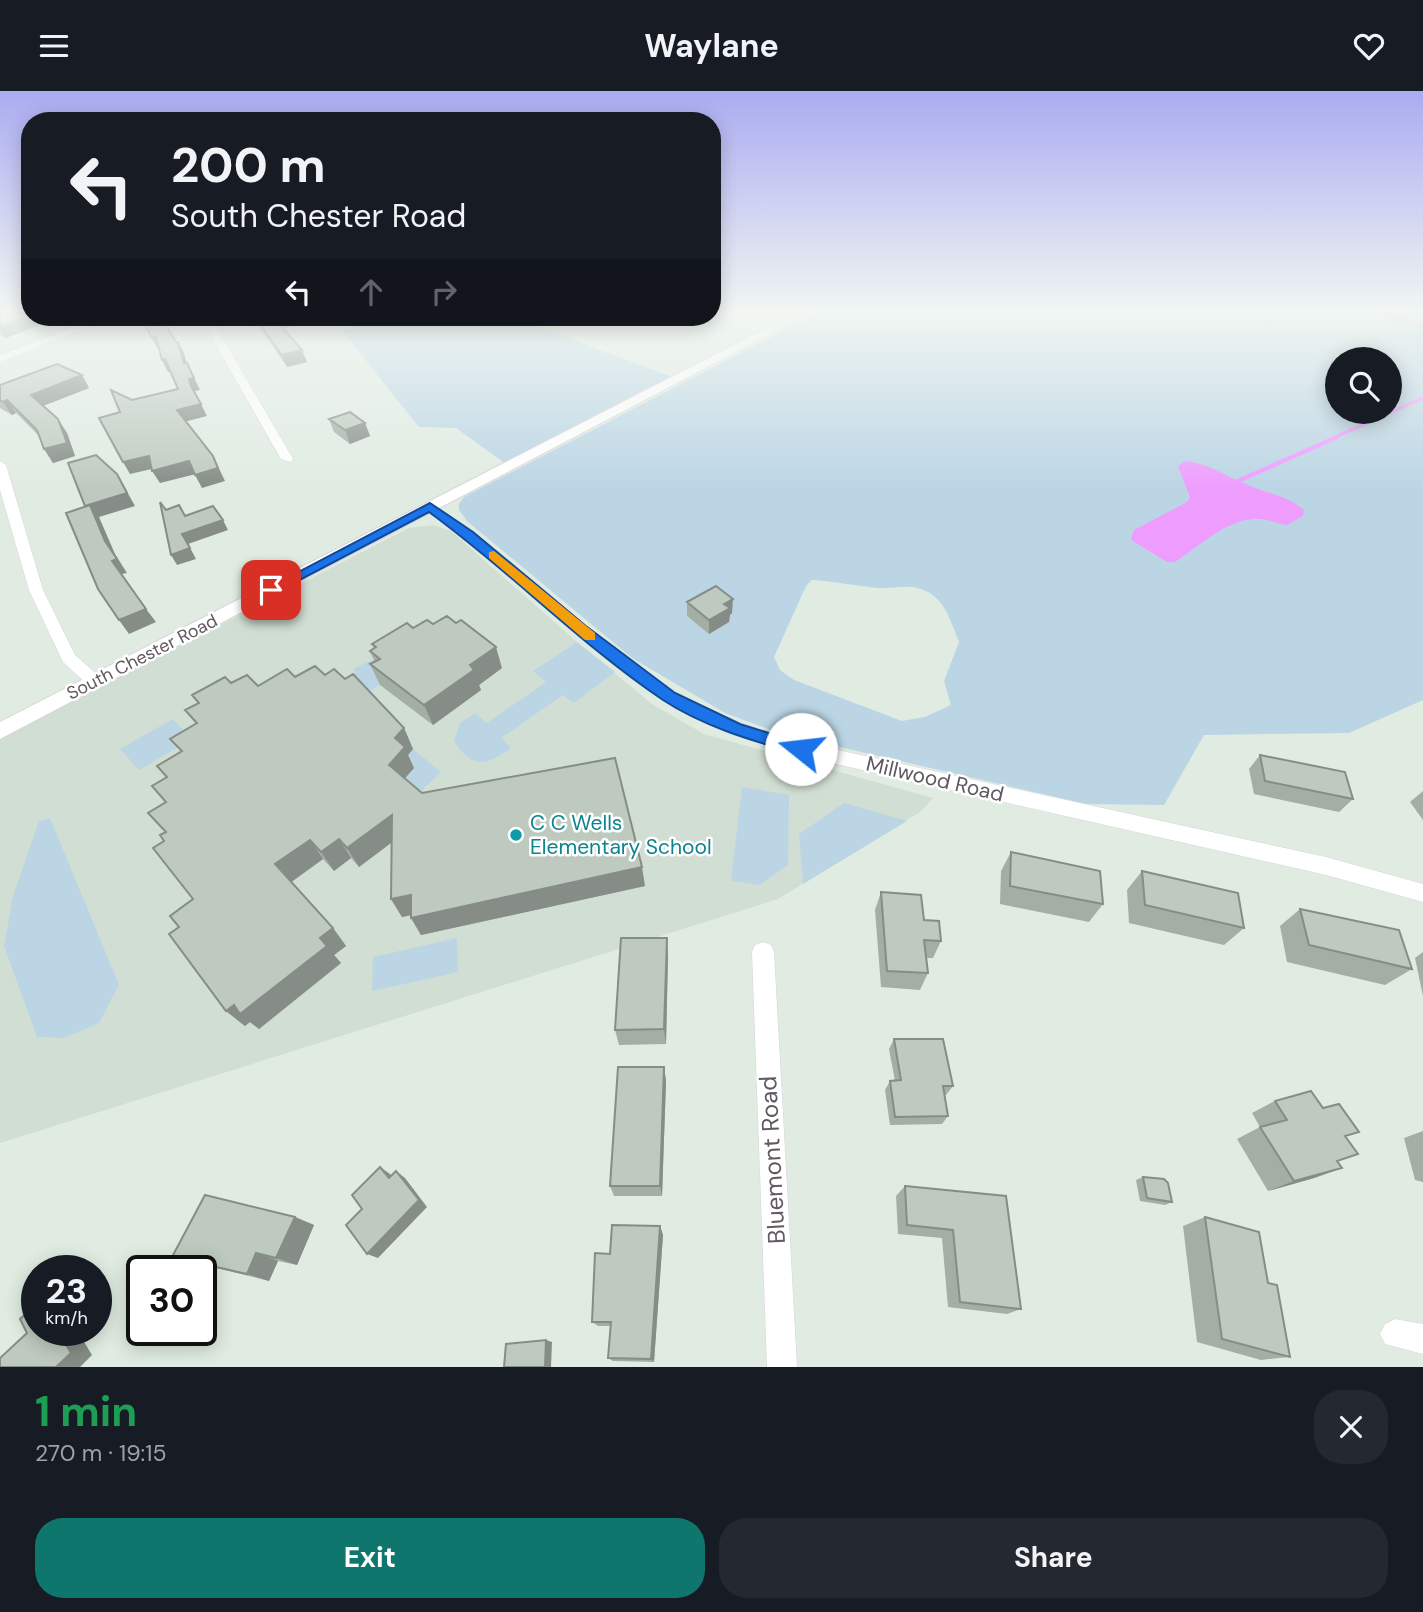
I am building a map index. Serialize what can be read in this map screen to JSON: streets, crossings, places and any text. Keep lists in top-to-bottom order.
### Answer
{
  "streets": {
    "street": ["South Chester Road", "Millwood Road", "Bluemont Road"]
  },
  "crossings": [
    ["South Chester Road", "Millwood Road"]
  ],
  "places": ["C C Wells Elementary School"],
  "page": {
    "header": "Waylane",
    "turn": ["200 m", "South Chester Road"],
    "speed": "23 km/h",
    "limit": "30",
    "heading": ["1 min", "270 m · 19:15"],
    "buttons": ["Exit", "Share"]
  }
}
